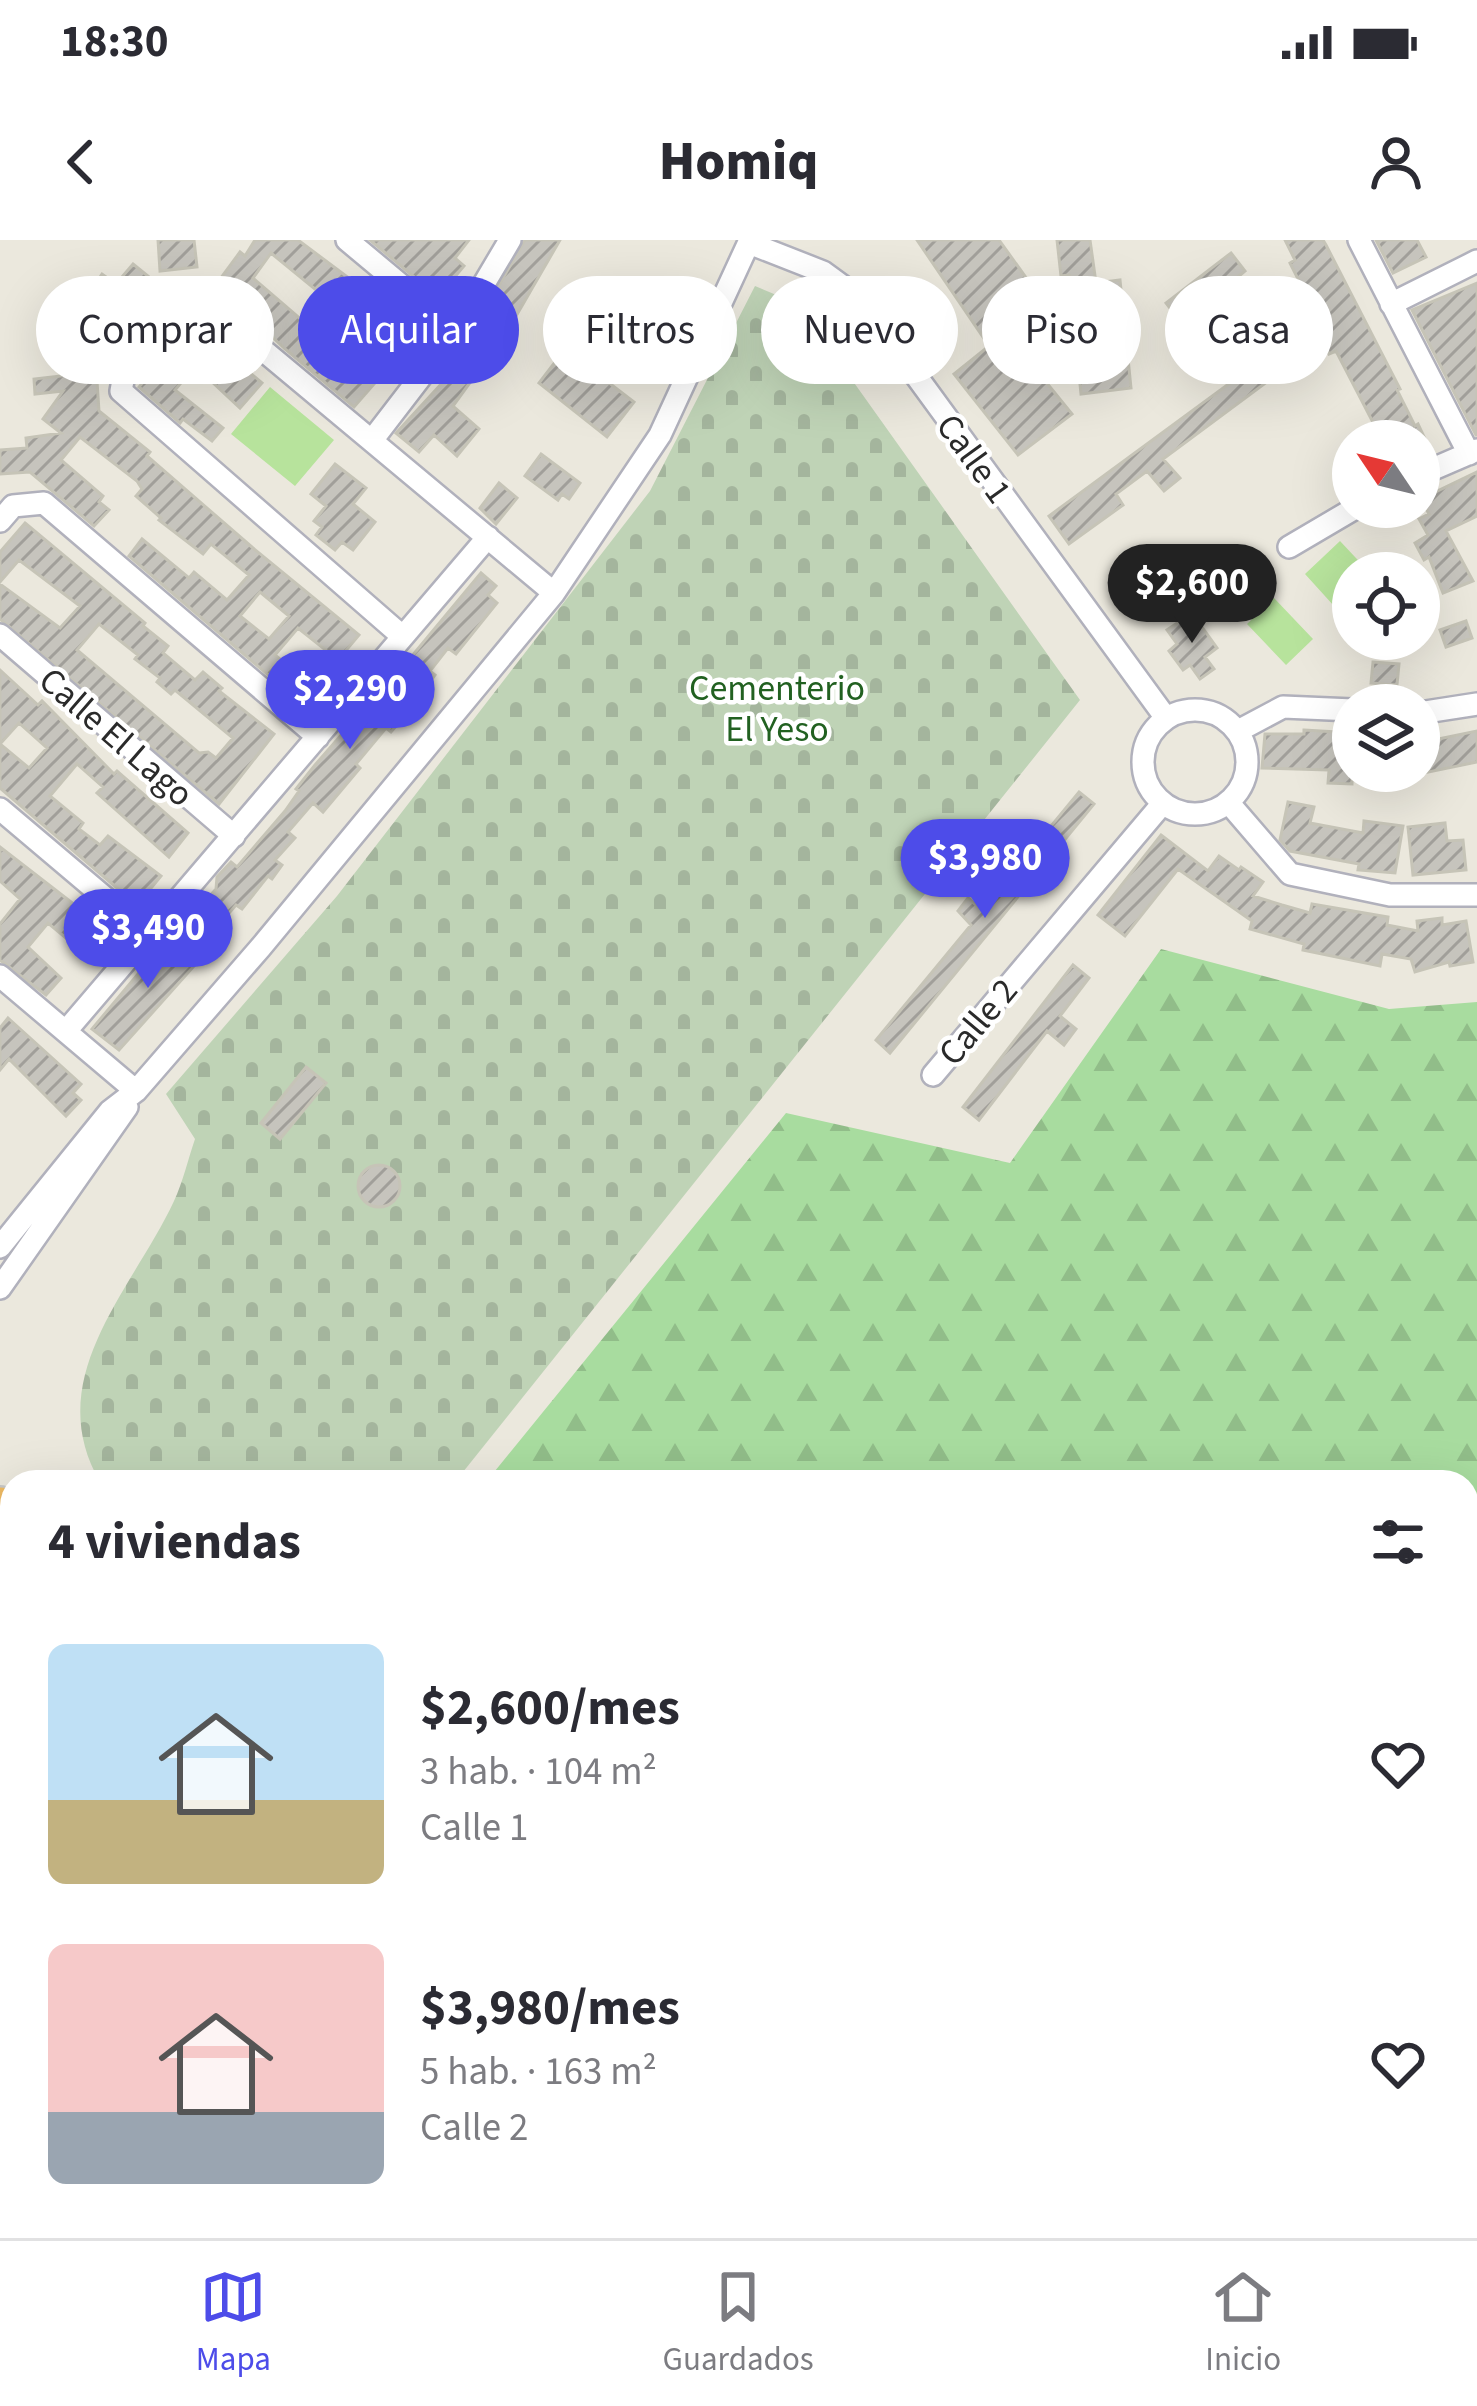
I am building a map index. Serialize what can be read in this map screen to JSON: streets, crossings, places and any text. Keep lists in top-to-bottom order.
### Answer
{
  "streets": {
    "street": ["Calle 1", "Calle El Lago", "Calle 2"]
  },
  "crossings": [
    ["Calle 1", "Calle 2"]
  ],
  "parks": ["Cementerio El Yeso"],
  "north": "top left",
  "page": {
    "status": "18:30",
    "header": "Homiq",
    "chip": [
      "Comprar",
      "Alquilar",
      "Filtros",
      "Nuevo",
      "Piso",
      "Casa"
    ],
    "price": [
      "$2,600",
      "$2,290",
      "$3,980",
      "$3,490"
    ],
    "heading": "4 viviendas",
    "list": [
      {
        "name": "$2,600/mes",
        "note": "3 hab. · 104 m² · Calle 1"
      },
      {
        "name": "$3,980/mes",
        "note": "5 hab. · 163 m² · Calle 2"
      }
    ],
    "tabs": ["Mapa", "Guardados", "Inicio"]
  }
}
